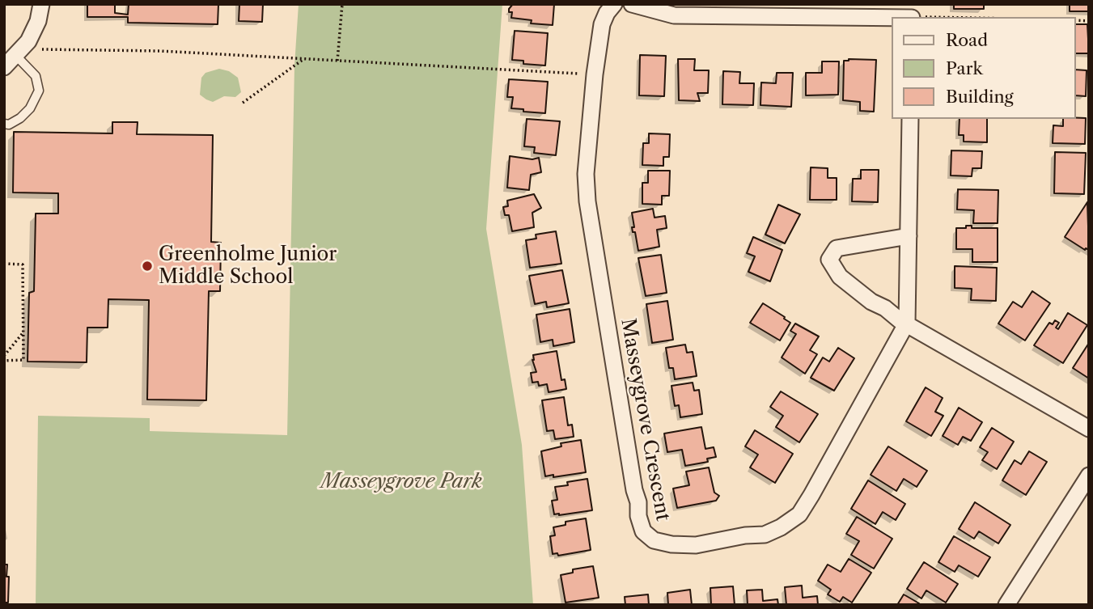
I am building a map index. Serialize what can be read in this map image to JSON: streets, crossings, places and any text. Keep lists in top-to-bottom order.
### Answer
{
  "streets": {
    "street": ["Masseygrove Crescent"]
  },
  "parks": ["Masseygrove Park"],
  "places": ["Greenholme Junior Middle School"],
  "legend": ["Road", "Park", "Building"]
}
